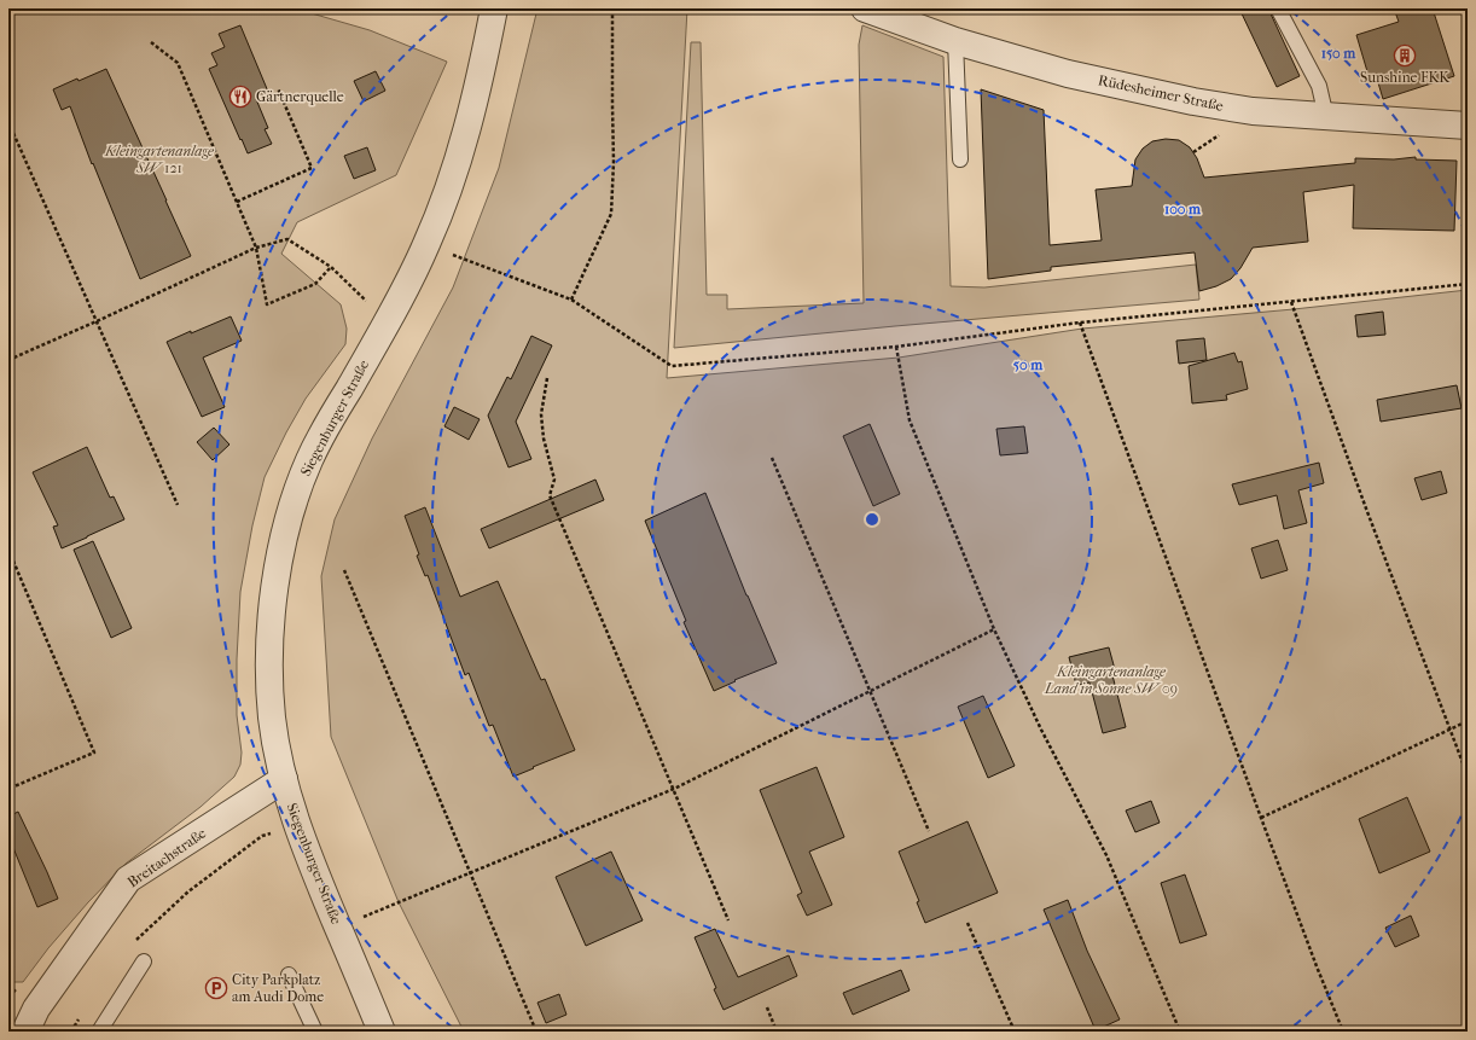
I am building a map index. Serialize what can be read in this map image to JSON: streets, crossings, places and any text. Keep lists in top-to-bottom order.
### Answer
{
  "streets": {
    "street": ["Rüdesheimer Straße", "Siegenburger Straße", "Breitachstraße"]
  },
  "crossings": [
    ["Siegenburger Straße", "Breitachstraße"]
  ],
  "parks": ["Kleingartenanlage SW 121", "Kleingartenanlage Land in Sonne SW 09"],
  "places": {
    "building": ["Sunshine FKK"],
    "restaurant": ["Gärtnerquelle"],
    "parking": ["City Parkplatz am Audi Dome"]
  },
  "rings": ["150 m", "100 m", "50 m"]
}
